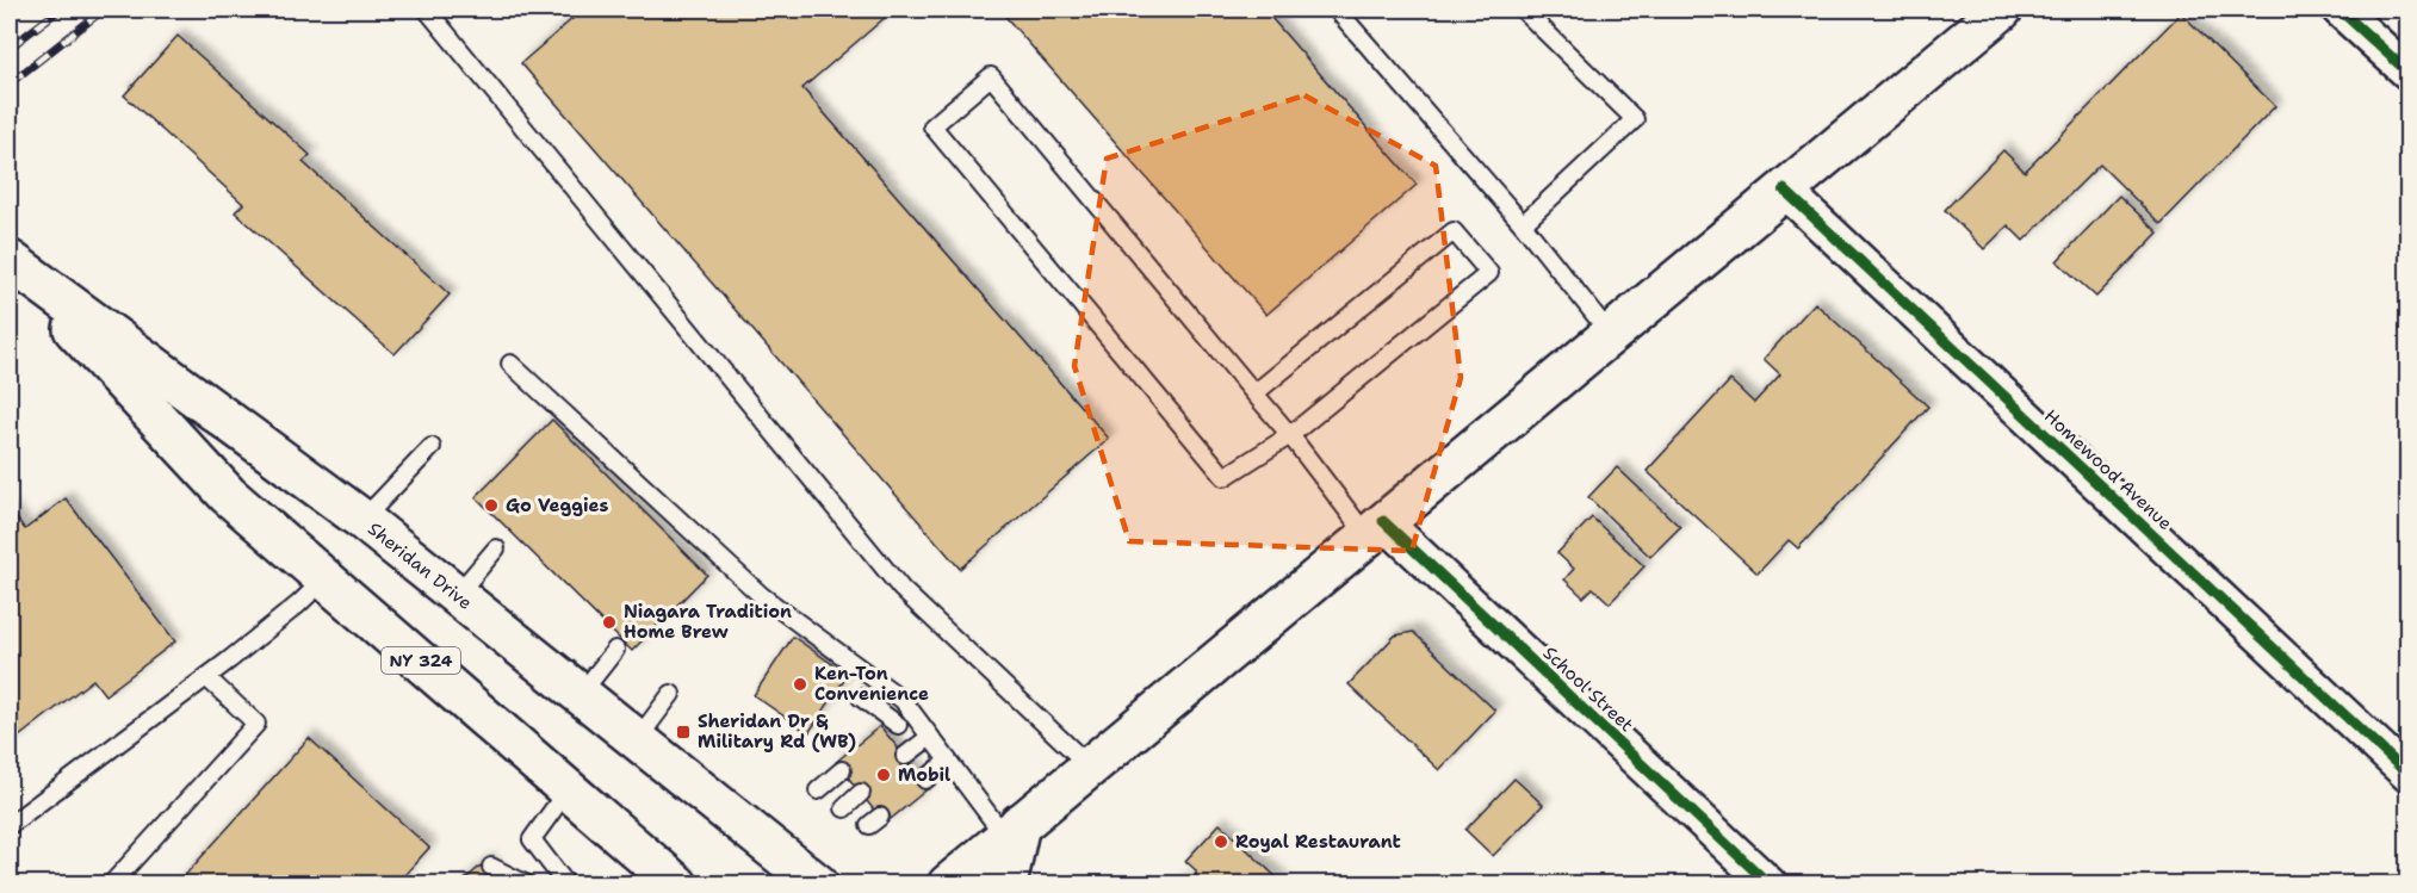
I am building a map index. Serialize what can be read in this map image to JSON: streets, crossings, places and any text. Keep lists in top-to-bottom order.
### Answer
{
  "streets": {
    "main road": ["Sheridan Drive", "NY 324"],
    "street": ["Homewood Avenue", "School Street"]
  },
  "places": {
    "other": [
      "Go Veggies",
      "Niagara Tradition Home Brew",
      "Ken-Ton Convenience",
      "Mobil",
      "Royal Restaurant"
    ],
    "transit": ["Sheridan Dr & Military Rd (WB)"]
  }
}
